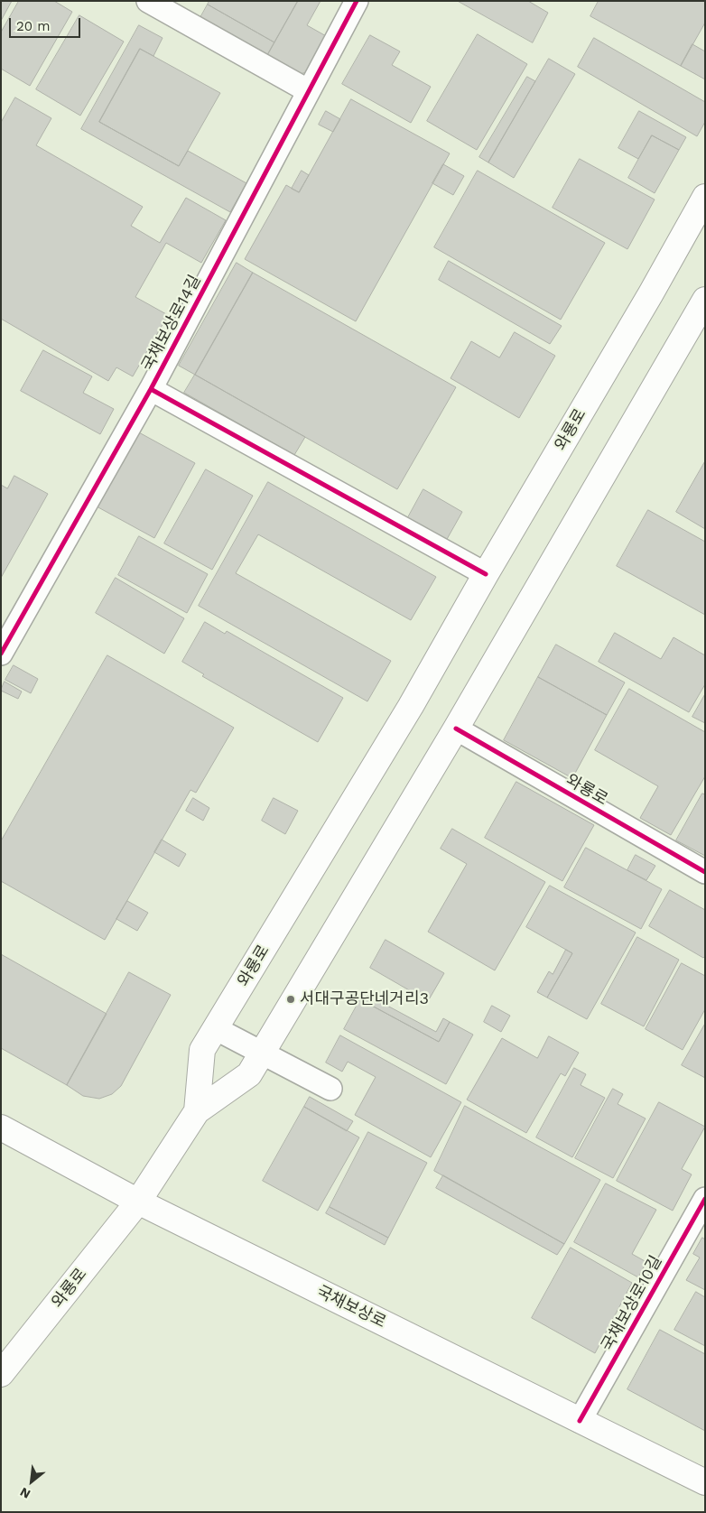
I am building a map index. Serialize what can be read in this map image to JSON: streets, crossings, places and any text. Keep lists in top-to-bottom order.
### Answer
{
  "streets": {
    "main road": ["와룡로", "국채보상로"],
    "street": ["국채보상로14길", "국채보상로10길"]
  },
  "crossings": [
    ["와룡로", "국채보상로"],
    ["국채보상로10길", "국채보상로"]
  ],
  "places": ["서대구공단네거리3"],
  "scale_bar": "20 m",
  "north": "bottom left"
}
